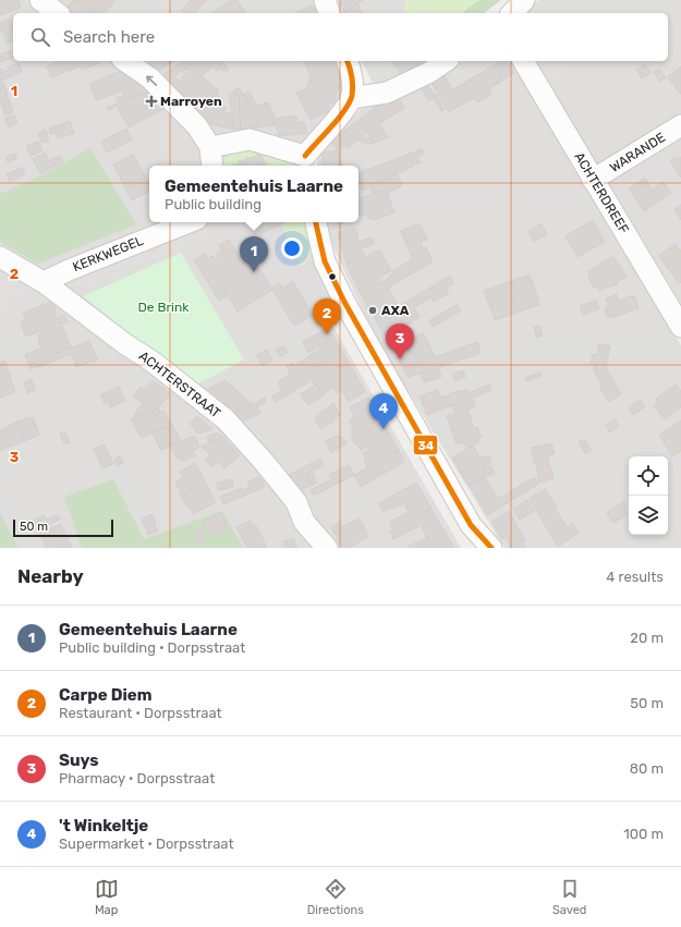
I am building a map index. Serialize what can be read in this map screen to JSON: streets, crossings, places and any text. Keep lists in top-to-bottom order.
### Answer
{
  "streets": {
    "street": [
      "WARANDE",
      "ACHTERDREEF",
      "KERKWEGEL",
      "ACHTERSTRAAT"
    ]
  },
  "crossings": [
    ["WARANDE", "ACHTERDREEF"],
    ["KERKWEGEL", "ACHTERSTRAAT"]
  ],
  "parks": ["De Brink"],
  "places": {
    "health": ["Marroyen"],
    "other": ["AXA"]
  },
  "lines": ["transit line 34"],
  "scale_bar": "50 m",
  "page": {
    "search": "Search here",
    "popup": ["Gemeentehuis Laarne", "Public building"],
    "pins": [
      "1",
      "2",
      "3",
      "4"
    ],
    "scale": "50 m",
    "heading": ["Nearby", "4 results"],
    "list": [
      {
        "mark": "1",
        "name": "Gemeentehuis Laarne",
        "note": "Public building · Dorpsstraat",
        "value": "20 m"
      },
      {
        "mark": "2",
        "name": "Carpe Diem",
        "note": "Restaurant · Dorpsstraat",
        "value": "50 m"
      },
      {
        "mark": "3",
        "name": "Suys",
        "note": "Pharmacy · Dorpsstraat",
        "value": "80 m"
      },
      {
        "mark": "4",
        "name": "'t Winkeltje",
        "note": "Supermarket · Dorpsstraat",
        "value": "100 m"
      }
    ],
    "nav": ["Map", "Directions", "Saved"]
  },
  "grid": {
    "rows": ["1", "2", "3"]
  }
}
